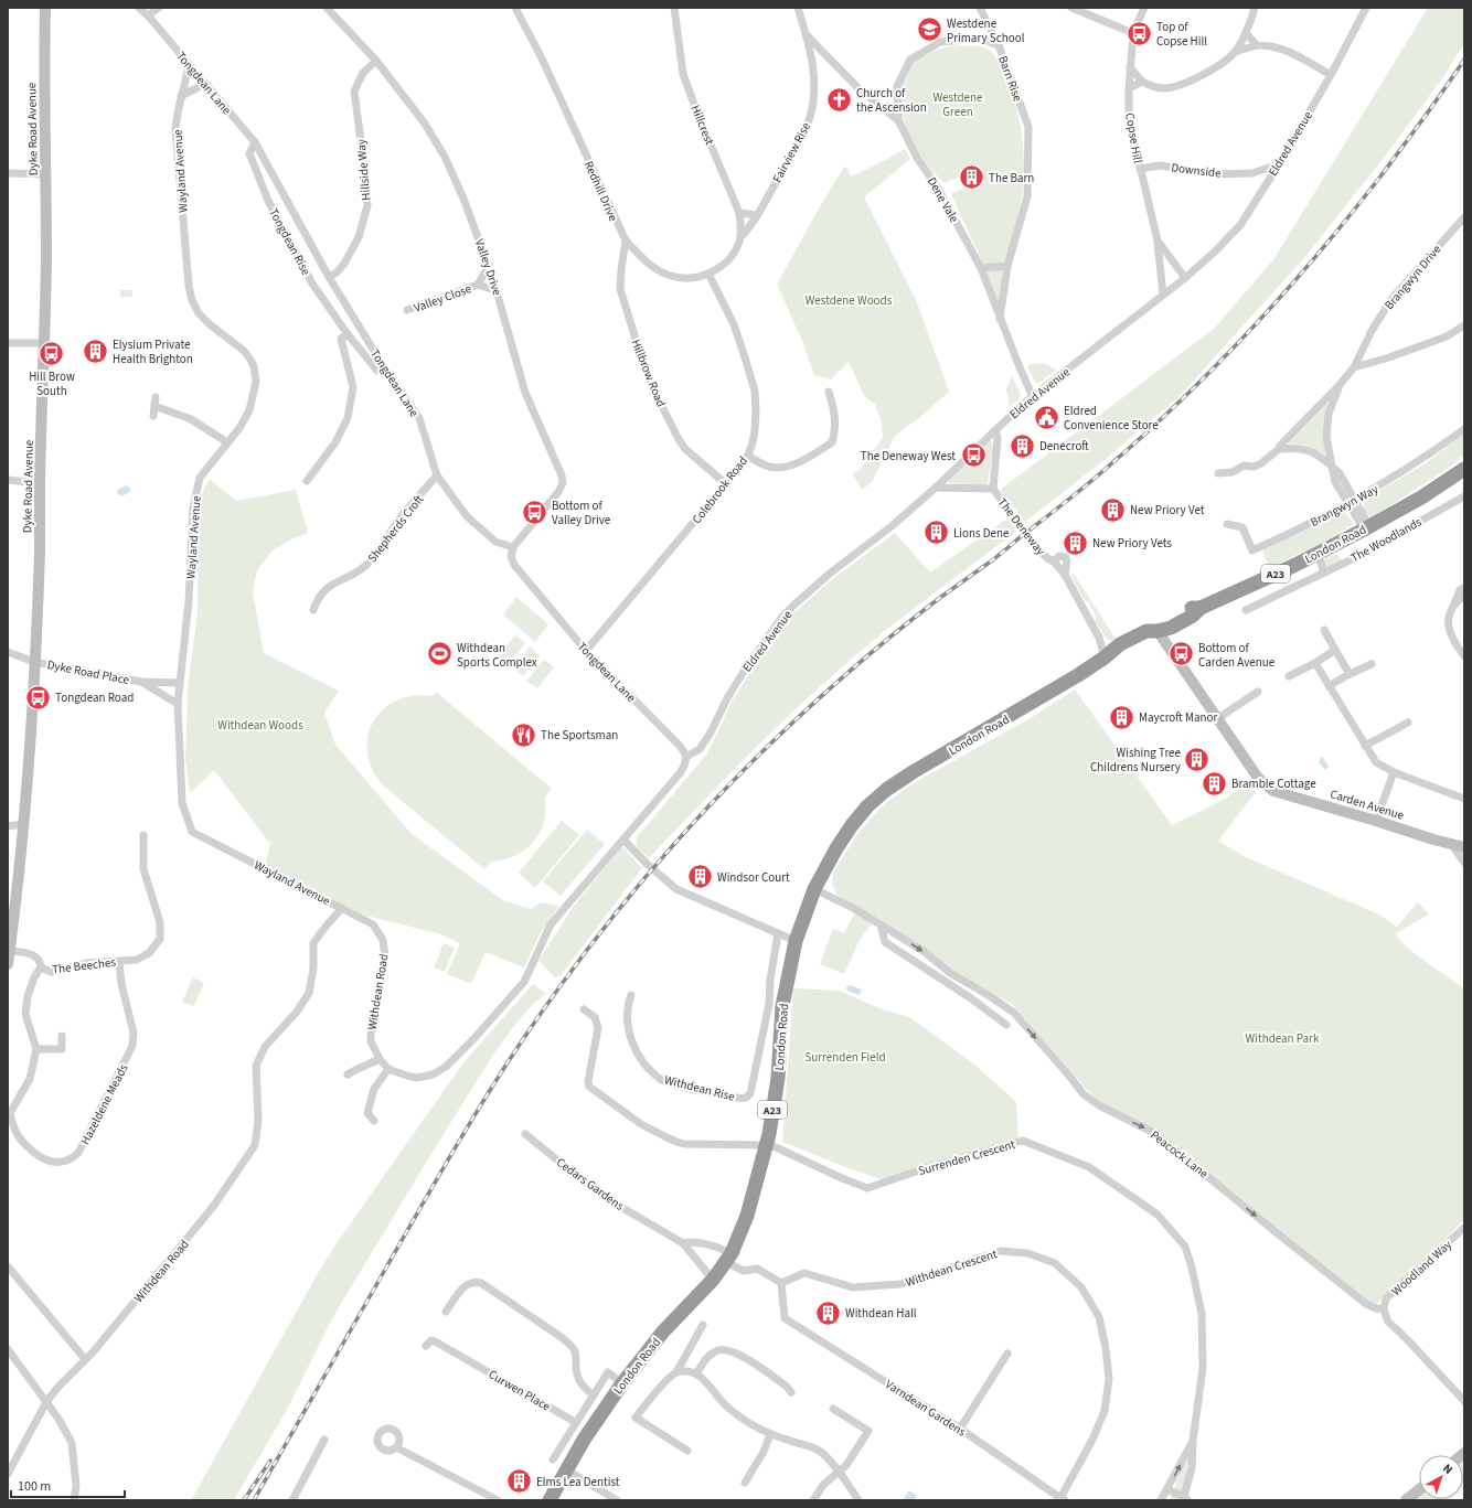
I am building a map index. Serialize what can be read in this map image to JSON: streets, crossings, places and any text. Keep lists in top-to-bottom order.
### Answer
{
  "streets": {
    "highway": ["London Road", "A23"],
    "street": [
      "Barn Rise",
      "Tongdean Lane",
      "Hillcrest",
      "Dyke Road Avenue",
      "Copse Hill",
      "Eldred Avenue",
      "Fairview Rise",
      "Hillside Way",
      "Downside",
      "Wayland Avenue",
      "Redhill Drive",
      "Dene Vale",
      "Tongdean Rise",
      "Valley Drive",
      "Brangwyn Drive",
      "Valley Close",
      "Hillbrow Road",
      "Colebrook Road",
      "Brangwyn Way",
      "The Deneway",
      "Shepherds Croft",
      "The Woodlands",
      "Dyke Road Place",
      "Carden Avenue",
      "The Beeches",
      "Withdean Road",
      "Withdean Rise",
      "Hazeldene Meads",
      "Peacock Lane",
      "Surrenden Crescent",
      "Cedars Gardens",
      "Withdean Crescent",
      "Woodland Way",
      "Curwen Place",
      "Varndean Gardens"
    ]
  },
  "crossings": [
    ["Barn Rise", "Dene Vale"],
    ["Tongdean Lane", "Eldred Avenue"],
    ["Tongdean Lane", "Hillside Way"],
    ["Tongdean Lane", "Wayland Avenue"],
    ["Tongdean Lane", "Tongdean Rise"],
    ["Tongdean Lane", "Valley Drive"],
    ["Tongdean Lane", "Colebrook Road"],
    ["Tongdean Lane", "Shepherds Croft"],
    ["Hillcrest", "Fairview Rise"],
    ["Hillcrest", "Redhill Drive"],
    ["Dyke Road Avenue", "Dyke Road Place"],
    ["Dyke Road Avenue", "The Beeches"],
    ["Copse Hill", "Eldred Avenue"],
    ["Copse Hill", "Downside"],
    ["Eldred Avenue", "Downside"],
    ["Eldred Avenue", "Dene Vale"],
    ["Eldred Avenue", "The Deneway"],
    ["Fairview Rise", "Redhill Drive"],
    ["Fairview Rise", "Dene Vale"],
    ["Hillside Way", "Valley Drive"],
    ["Wayland Avenue", "Withdean Road"],
    ["Redhill Drive", "Hillbrow Road"],
    ["Redhill Drive", "Colebrook Road"],
    ["Valley Drive", "Valley Close"],
    ["Brangwyn Drive", "Brangwyn Way"],
    ["Brangwyn Drive", "London Road"],
    ["Hillbrow Road", "Colebrook Road"],
    ["The Deneway", "London Road"],
    ["London Road", "Carden Avenue"],
    ["London Road", "Peacock Lane"],
    ["London Road", "Surrenden Crescent"],
    ["London Road", "Cedars Gardens"],
    ["The Beeches", "Hazeldene Meads"],
    ["Peacock Lane", "Woodland Way"],
    ["Cedars Gardens", "Withdean Crescent"],
    ["Cedars Gardens", "Varndean Gardens"],
    ["Withdean Crescent", "Varndean Gardens"]
  ],
  "one_way": ["Peacock Lane"],
  "parks": [
    "Westdene Green",
    "Westdene Woods",
    "Withdean Woods",
    "Withdean Park",
    "Surrenden Field"
  ],
  "places": {
    "school or university": ["Westdene Primary School"],
    "bus stop": [
      "Top of Copse Hill",
      "Hill Brow South",
      "The Deneway West",
      "Bottom of Valley Drive",
      "Bottom of Carden Avenue",
      "Tongdean Road"
    ],
    "church": ["Church of the Ascension"],
    "building": [
      "The Barn",
      "Elysium Private Health Brighton",
      "Denecroft",
      "New Priory Vet",
      "Lions Dene",
      "New Priory Vets",
      "Maycroft Manor",
      "Wishing Tree Childrens Nursery",
      "Bramble Cottage",
      "Windsor Court",
      "Withdean Hall",
      "Elms Lea Dentist"
    ],
    "public building": ["Eldred Convenience Store"],
    "sports": ["Withdean Sports Complex"],
    "restaurant": ["The Sportsman"]
  },
  "scale_bar": "100 m",
  "north": "top right"
}
